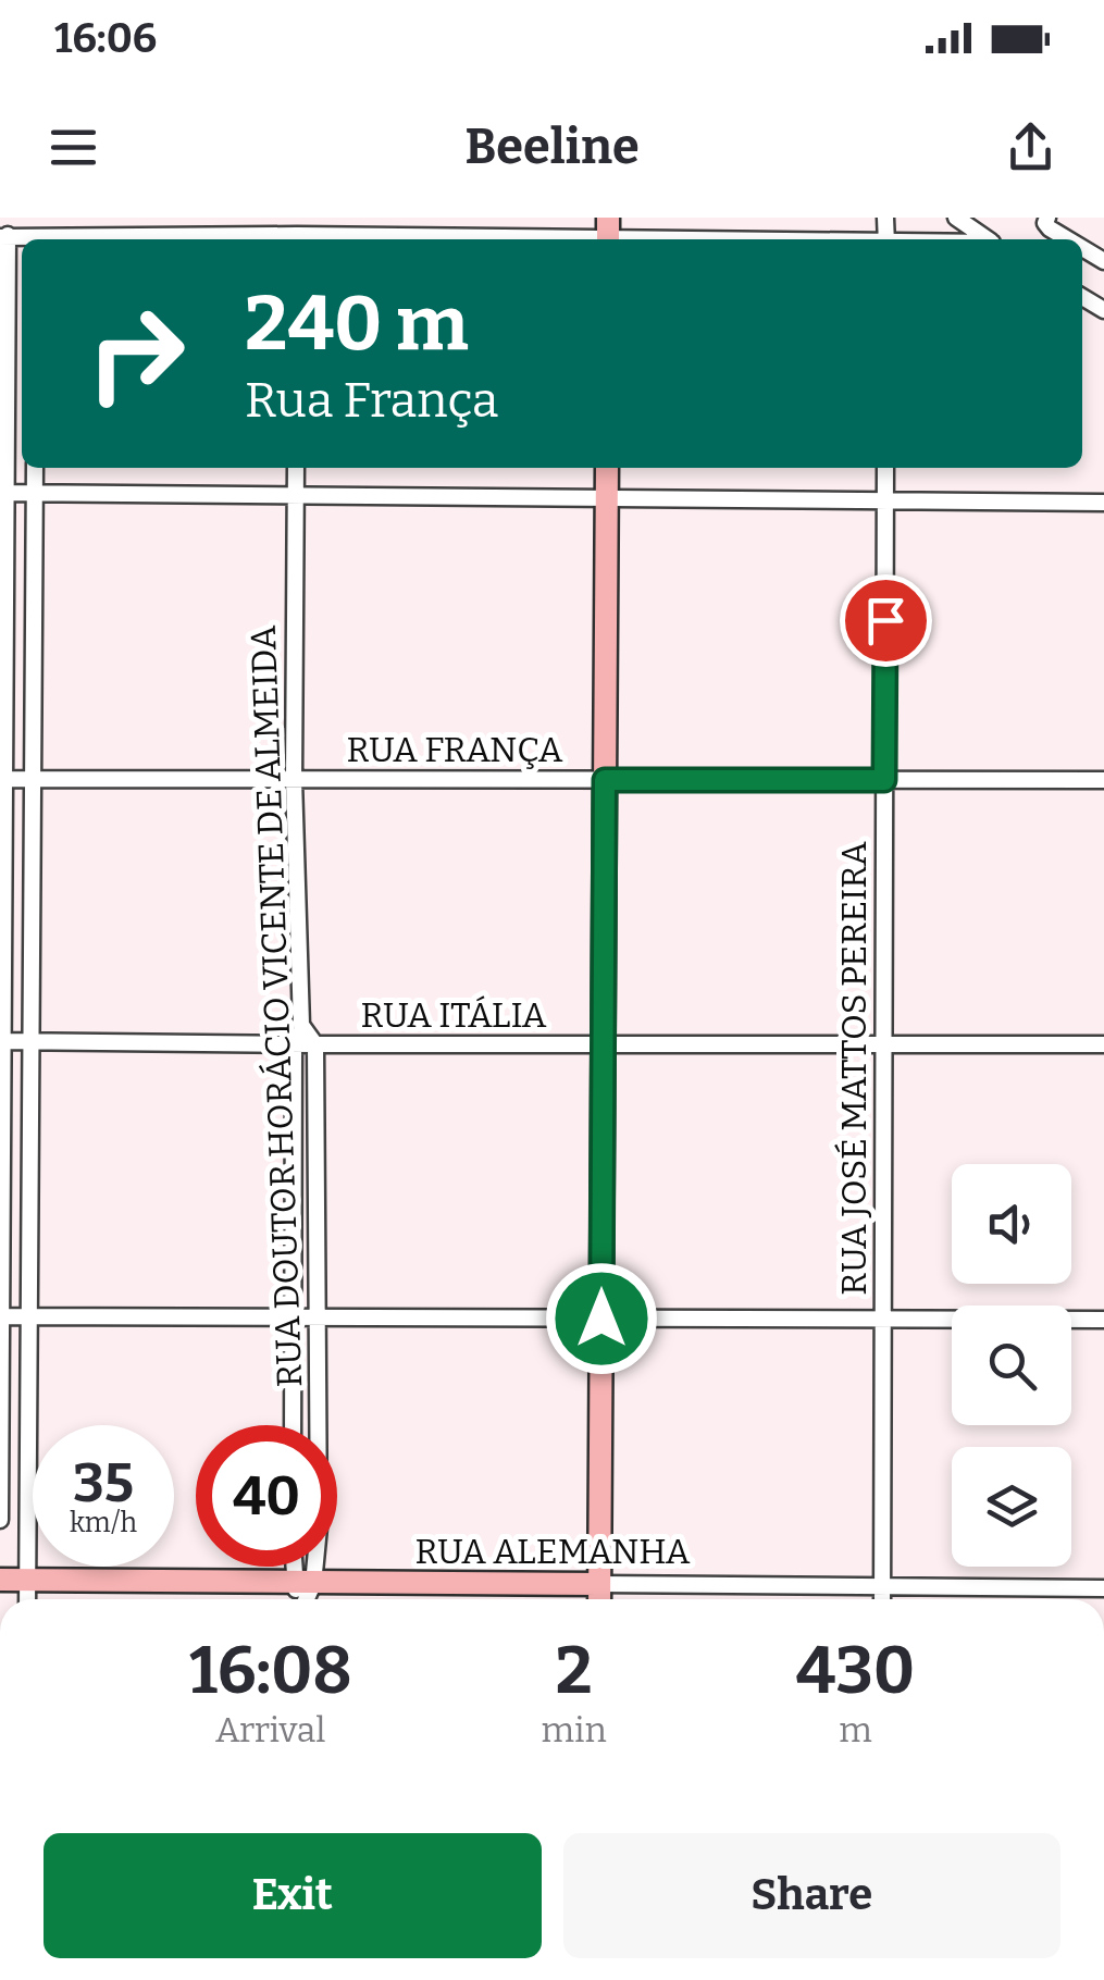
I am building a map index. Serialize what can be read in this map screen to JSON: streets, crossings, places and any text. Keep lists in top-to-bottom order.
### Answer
{
  "streets": {
    "street": [
      "RUA FRANÇA",
      "RUA DOUTOR HORÁCIO VICENTE DE ALMEIDA",
      "RUA ITÁLIA",
      "RUA JOSÉ MATTOS PEREIRA",
      "RUA ALEMANHA"
    ]
  },
  "crossings": [
    ["RUA FRANÇA", "RUA DOUTOR HORÁCIO VICENTE DE ALMEIDA"],
    ["RUA FRANÇA", "RUA JOSÉ MATTOS PEREIRA"],
    ["RUA DOUTOR HORÁCIO VICENTE DE ALMEIDA", "RUA ITÁLIA"],
    ["RUA DOUTOR HORÁCIO VICENTE DE ALMEIDA", "RUA ALEMANHA"],
    ["RUA ITÁLIA", "RUA JOSÉ MATTOS PEREIRA"],
    ["RUA JOSÉ MATTOS PEREIRA", "RUA ALEMANHA"]
  ],
  "page": {
    "status": "16:06",
    "header": "Beeline",
    "turn": ["240 m", "Rua França"],
    "speed": "35 km/h",
    "limit": "40",
    "eta": [
      "16:08",
      "Arrival",
      "2",
      "min",
      "430",
      "m"
    ],
    "buttons": ["Exit", "Share"]
  }
}
